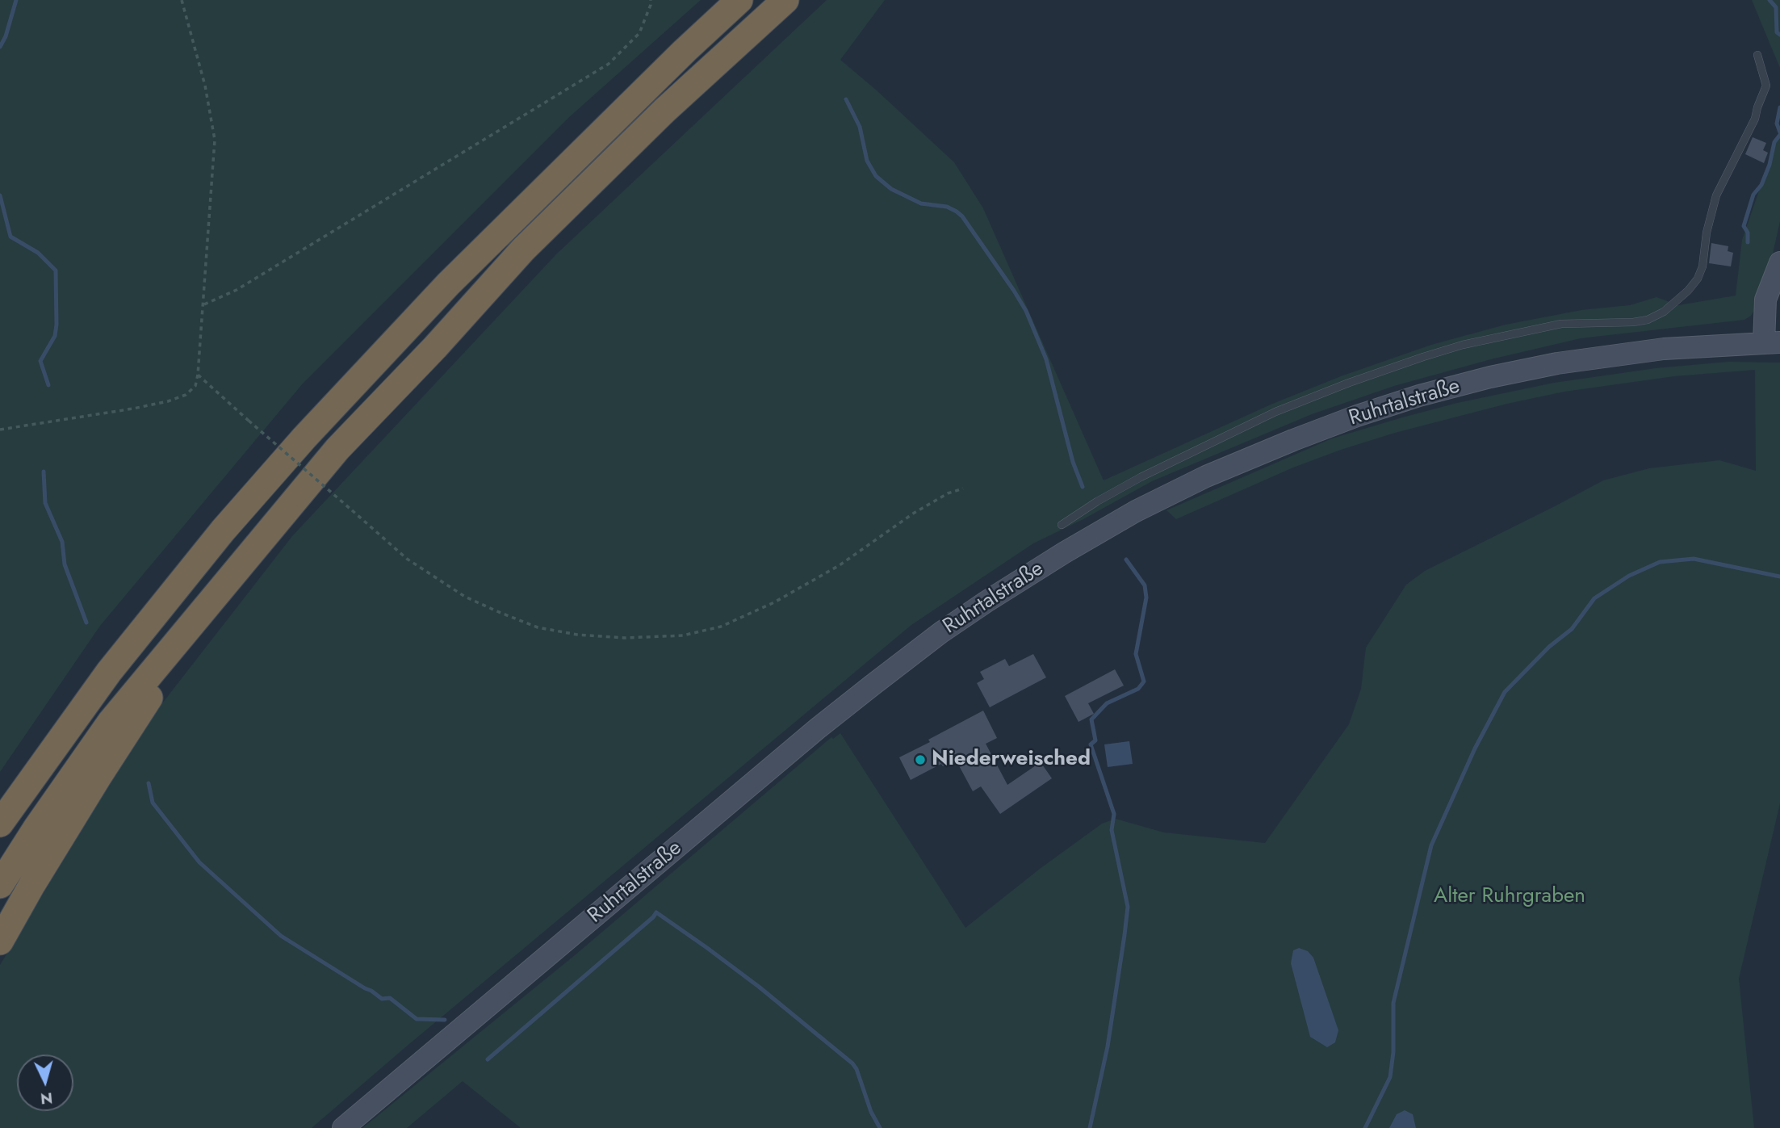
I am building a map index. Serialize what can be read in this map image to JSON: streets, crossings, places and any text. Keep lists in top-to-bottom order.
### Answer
{
  "streets": {
    "main road": ["Ruhrtalstraße"]
  },
  "parks": ["Alter Ruhrgraben"],
  "places": ["Niederweisched"],
  "north": "bottom"
}
